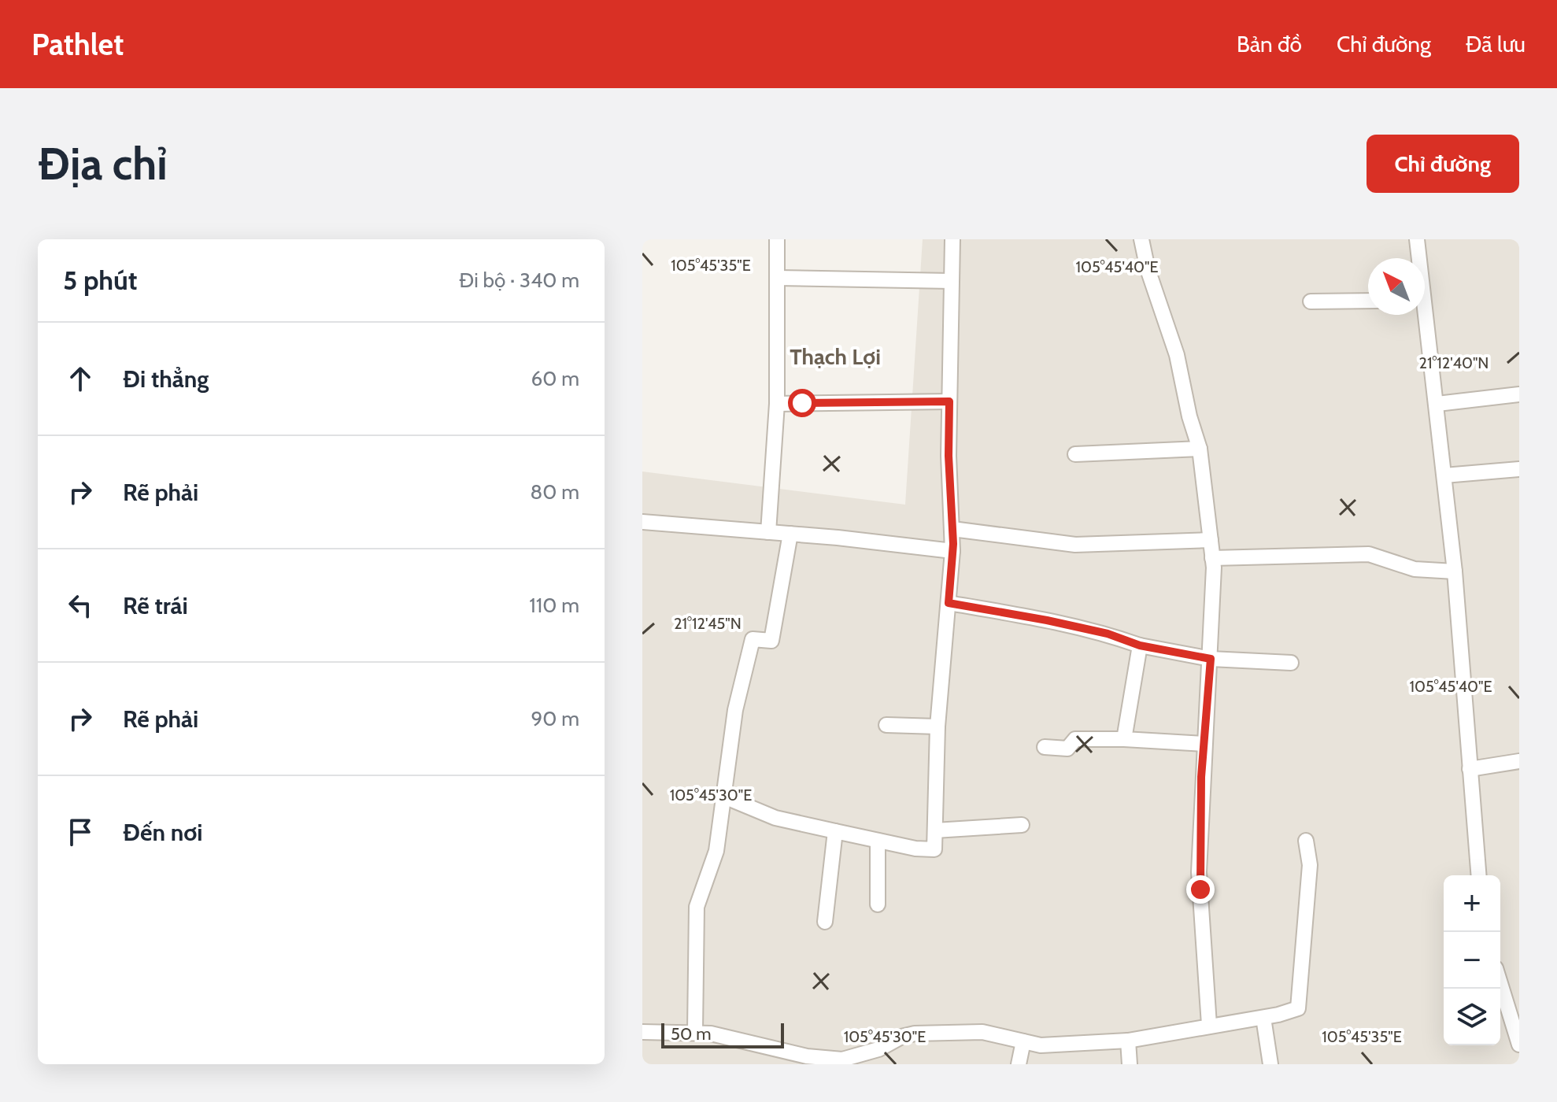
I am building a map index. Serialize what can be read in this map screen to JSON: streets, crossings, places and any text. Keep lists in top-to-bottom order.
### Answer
{
  "districts": ["Thạch Lợi"],
  "scale_bar": "50 m",
  "north": "top left",
  "page": {
    "header": "Pathlet",
    "nav": ["Bản đồ", "Chỉ đường", "Đã lưu"],
    "buttons": "Chỉ đường",
    "title": "Địa chỉ",
    "heading": ["5 phút", "Đi bộ · 340 m"],
    "list": [
      ["Đi thẳng", "60 m"],
      ["Rẽ phải", "80 m"],
      ["Rẽ trái", "110 m"],
      ["Rẽ phải", "90 m"],
      "Đến nơi"
    ],
    "map_buttons": ["+", "−"],
    "scale": "50 m"
  },
  "coordinates": [
    "105°45'35\"E",
    "105°45'40\"E",
    "21°12'40\"N",
    "21°12'45\"N",
    "105°45'30\"E"
  ]
}
